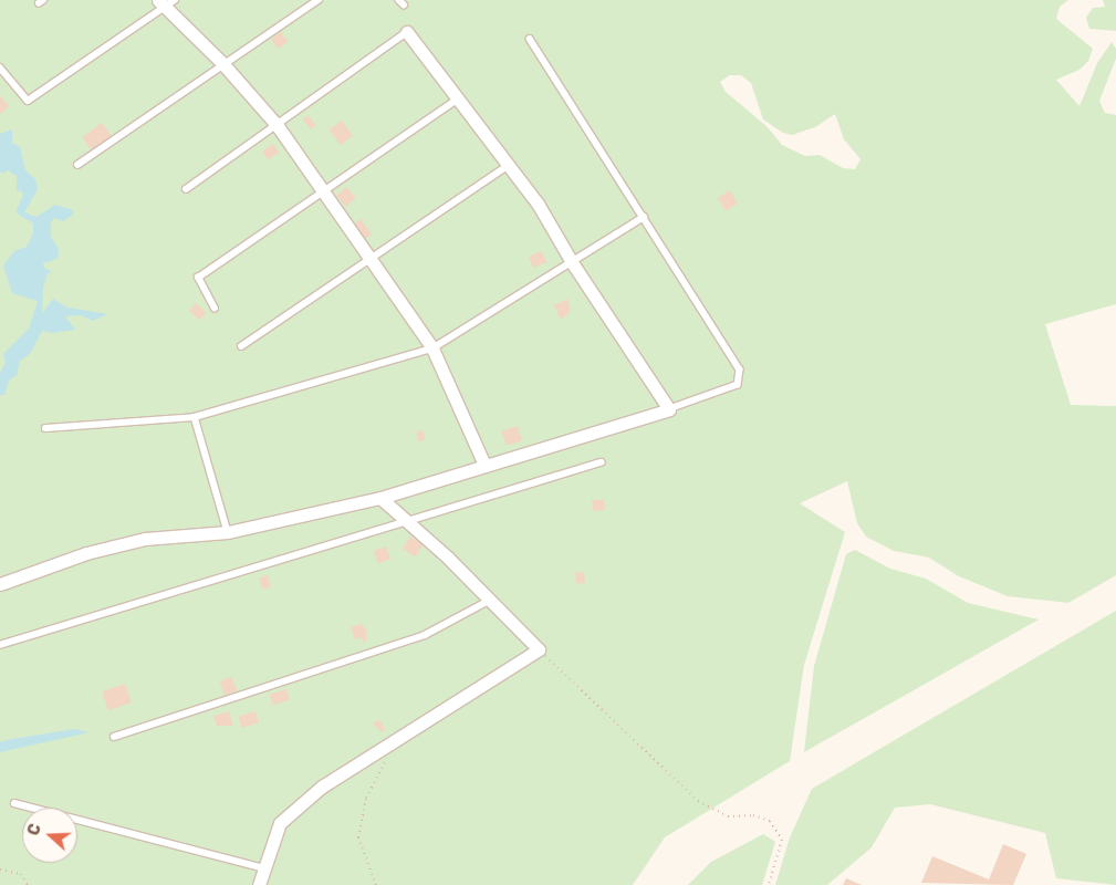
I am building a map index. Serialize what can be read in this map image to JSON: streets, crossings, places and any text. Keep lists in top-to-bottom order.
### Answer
{
  "north": "left"
}
